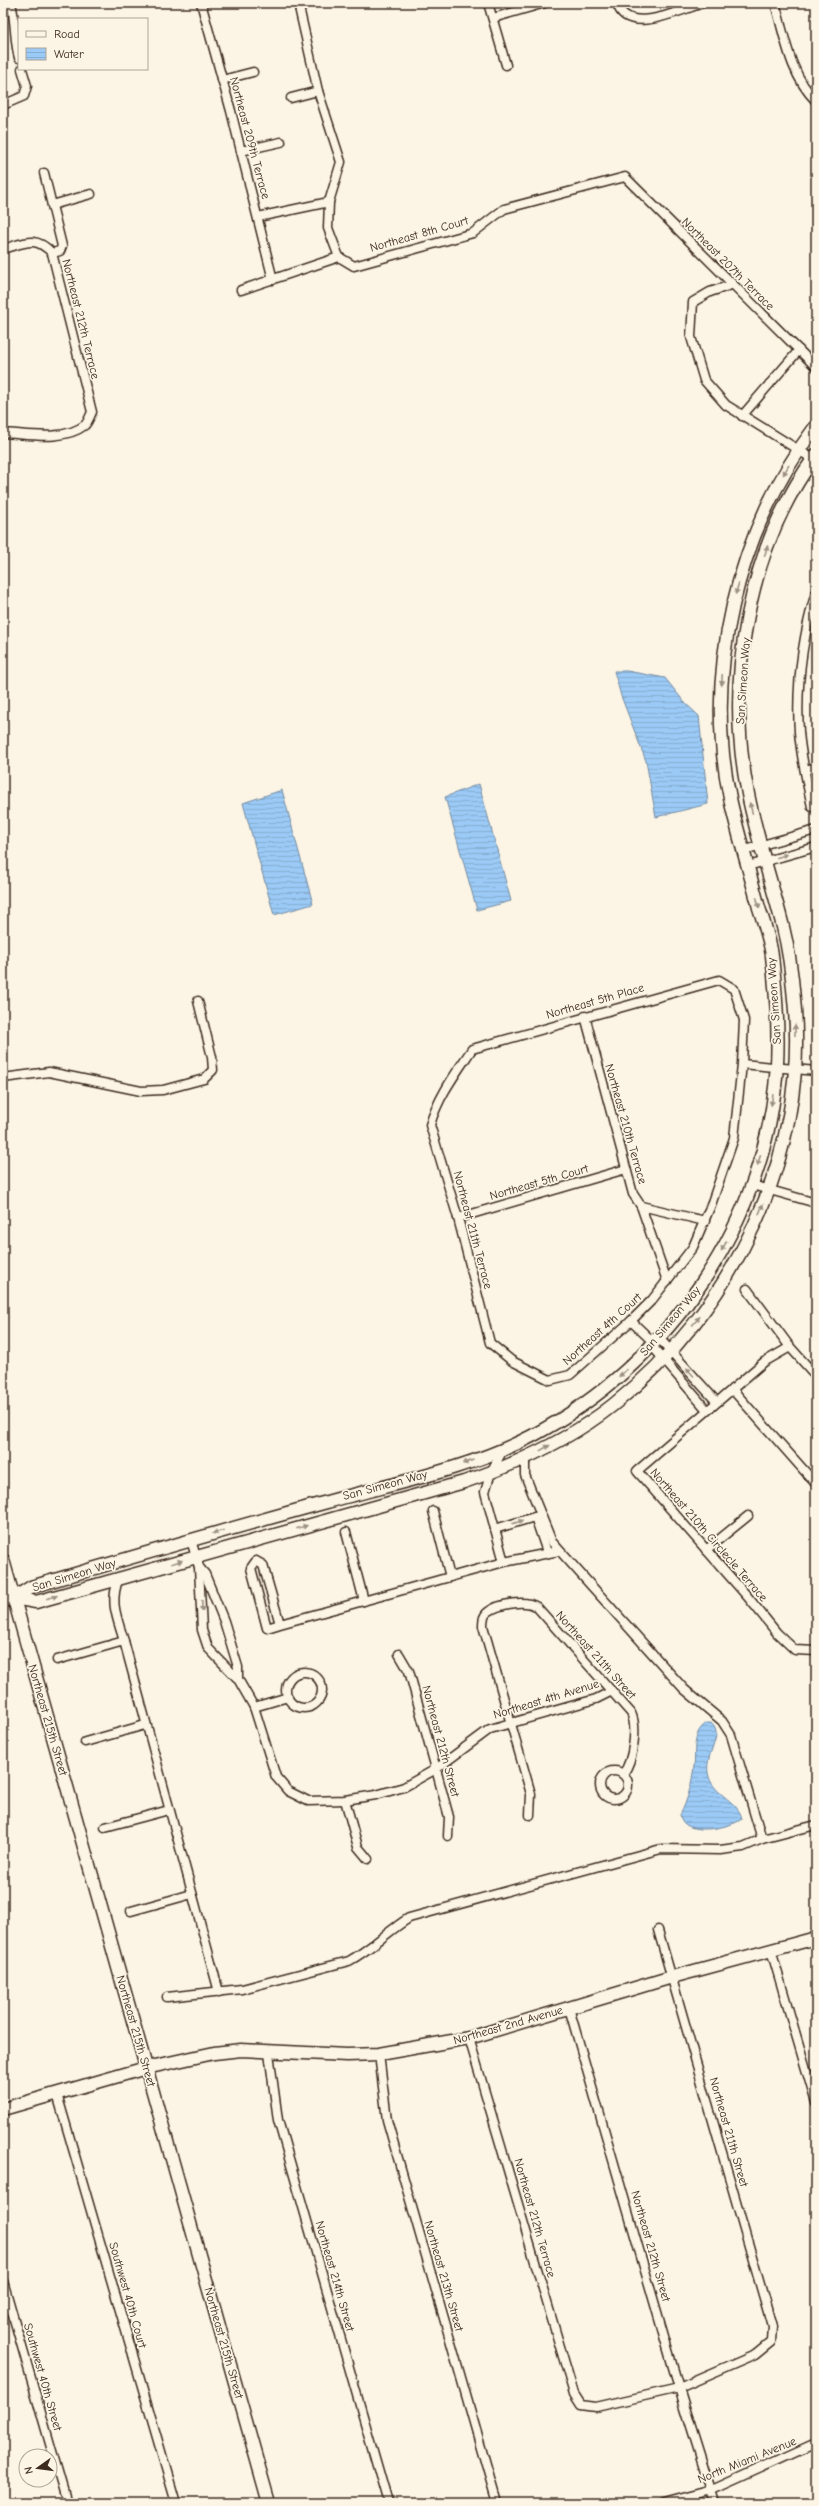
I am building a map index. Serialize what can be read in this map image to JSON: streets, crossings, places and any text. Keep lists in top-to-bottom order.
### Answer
{
  "streets": {
    "street": [
      "Northeast 209th Terrace",
      "Northeast 8th Court",
      "Northeast 207th Terrace",
      "Northeast 212th Terrace",
      "San Simeon Way",
      "Northeast 5th Place",
      "Northeast 210th Terrace",
      "Northeast 5th Court",
      "Northeast 211th Terrace",
      "Northeast 4th Court",
      "Northeast 210th Circlecle Terrace",
      "Northeast 211th Street",
      "Northeast 4th Avenue",
      "Northeast 215th Street",
      "Northeast 212th Street",
      "Northeast 2nd Avenue",
      "Northeast 214th Street",
      "Northeast 213th Street",
      "Southwest 40th Court",
      "Southwest 40th Street",
      "North Miami Avenue"
    ]
  },
  "crossings": [
    ["Northeast 8th Court", "Northeast 207th Terrace"],
    ["Northeast 212th Terrace", "Northeast 211th Street"],
    ["Northeast 212th Terrace", "Northeast 212th Street"],
    ["Northeast 212th Terrace", "Northeast 2nd Avenue"],
    ["San Simeon Way", "Northeast 215th Street"],
    ["Northeast 5th Place", "Northeast 210th Terrace"],
    ["Northeast 5th Place", "Northeast 211th Terrace"],
    ["Northeast 5th Place", "Northeast 4th Court"],
    ["Northeast 210th Terrace", "Northeast 5th Court"],
    ["Northeast 210th Terrace", "Northeast 4th Court"],
    ["Northeast 5th Court", "Northeast 211th Terrace"],
    ["Northeast 211th Terrace", "Northeast 4th Court"],
    ["Northeast 211th Street", "Northeast 4th Avenue"],
    ["Northeast 211th Street", "Northeast 212th Street"],
    ["Northeast 211th Street", "Northeast 2nd Avenue"],
    ["Northeast 4th Avenue", "Northeast 212th Street"],
    ["Northeast 215th Street", "Northeast 2nd Avenue"],
    ["Northeast 212th Street", "Northeast 2nd Avenue"],
    ["Northeast 212th Street", "North Miami Avenue"],
    ["Northeast 2nd Avenue", "Northeast 214th Street"],
    ["Northeast 2nd Avenue", "Northeast 213th Street"],
    ["Northeast 2nd Avenue", "Southwest 40th Court"]
  ],
  "legend": ["Road", "Water"],
  "north": "left"
}
